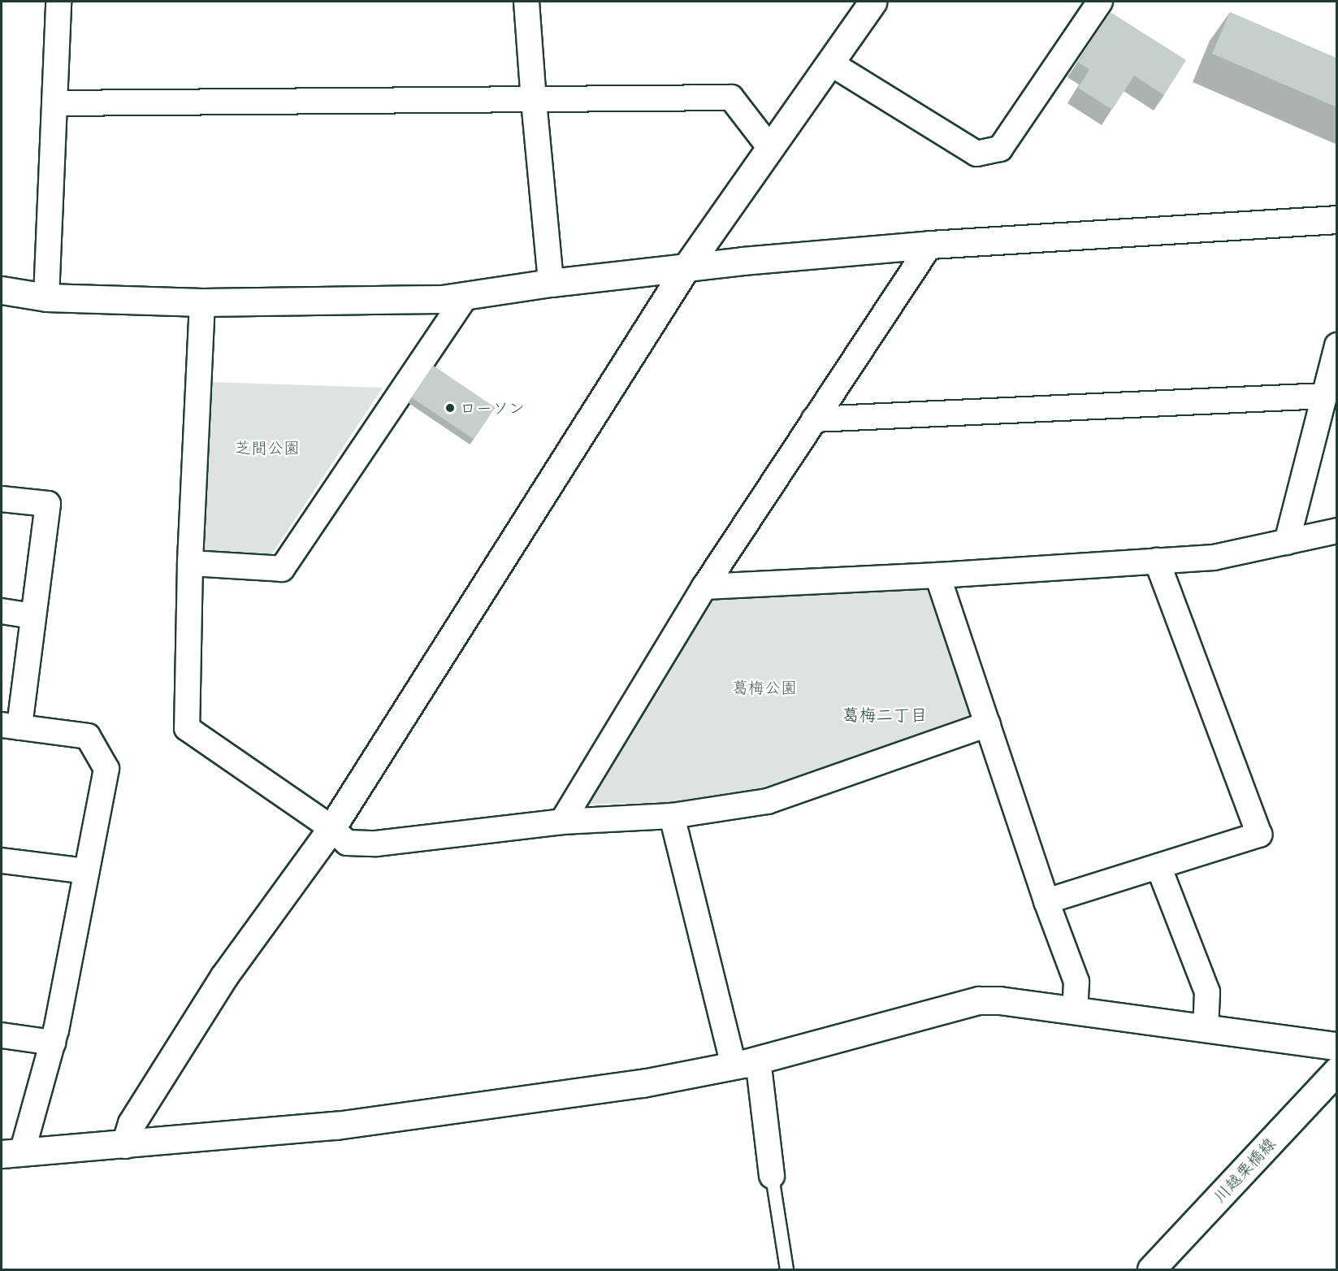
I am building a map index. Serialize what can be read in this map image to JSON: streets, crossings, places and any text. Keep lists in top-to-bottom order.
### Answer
{
  "streets": {
    "street": ["川越栗橋線"]
  },
  "districts": ["葛梅二丁目"],
  "parks": ["芝間公園", "葛梅公園"],
  "places": ["ローソン"]
}
